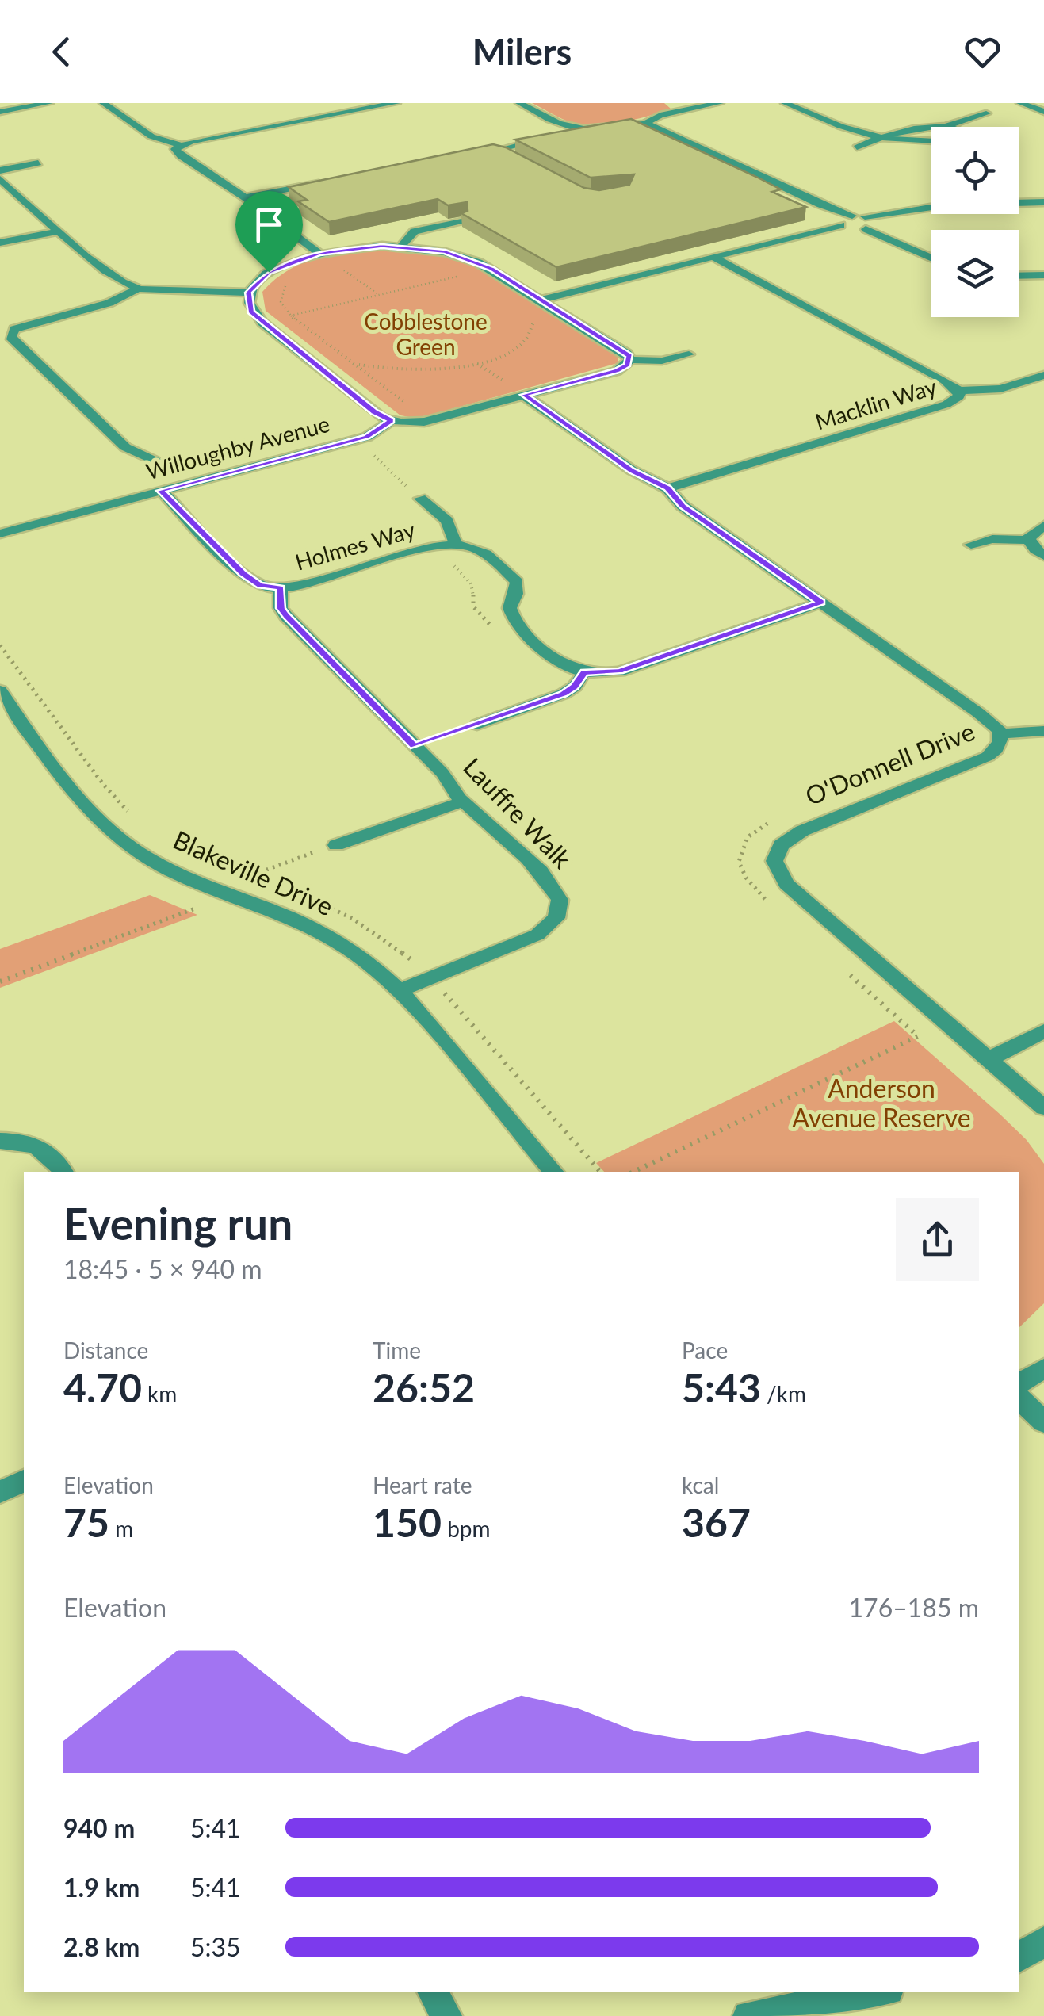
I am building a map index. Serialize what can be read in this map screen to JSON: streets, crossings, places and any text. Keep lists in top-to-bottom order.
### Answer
{
  "streets": {
    "street": [
      "Macklin Way",
      "Willoughby Avenue",
      "Holmes Way",
      "O'Donnell Drive",
      "Lauffre Walk",
      "Blakeville Drive"
    ]
  },
  "crossings": [
    ["Macklin Way", "O'Donnell Drive"],
    ["Willoughby Avenue", "Holmes Way"],
    ["Holmes Way", "Lauffre Walk"],
    ["Lauffre Walk", "Blakeville Drive"]
  ],
  "parks": ["Cobblestone Green", "Anderson Avenue Reserve"],
  "page": {
    "header": "Milers",
    "heading": ["Evening run", "18:45 · 5 × 940 m"],
    "stats": [
      ["Distance", "4.70 km"],
      ["Time", "26:52"],
      ["Pace", "5:43 /km"],
      ["Elevation", "75 m"],
      ["Heart rate", "150 bpm"],
      ["kcal", "367"]
    ],
    "chart": ["Elevation", "176–185 m"],
    "list": [
      {
        "name": "940 m",
        "note": "5:41"
      },
      {
        "name": "1.9 km",
        "note": "5:41"
      },
      {
        "name": "2.8 km",
        "note": "5:35"
      }
    ]
  }
}
